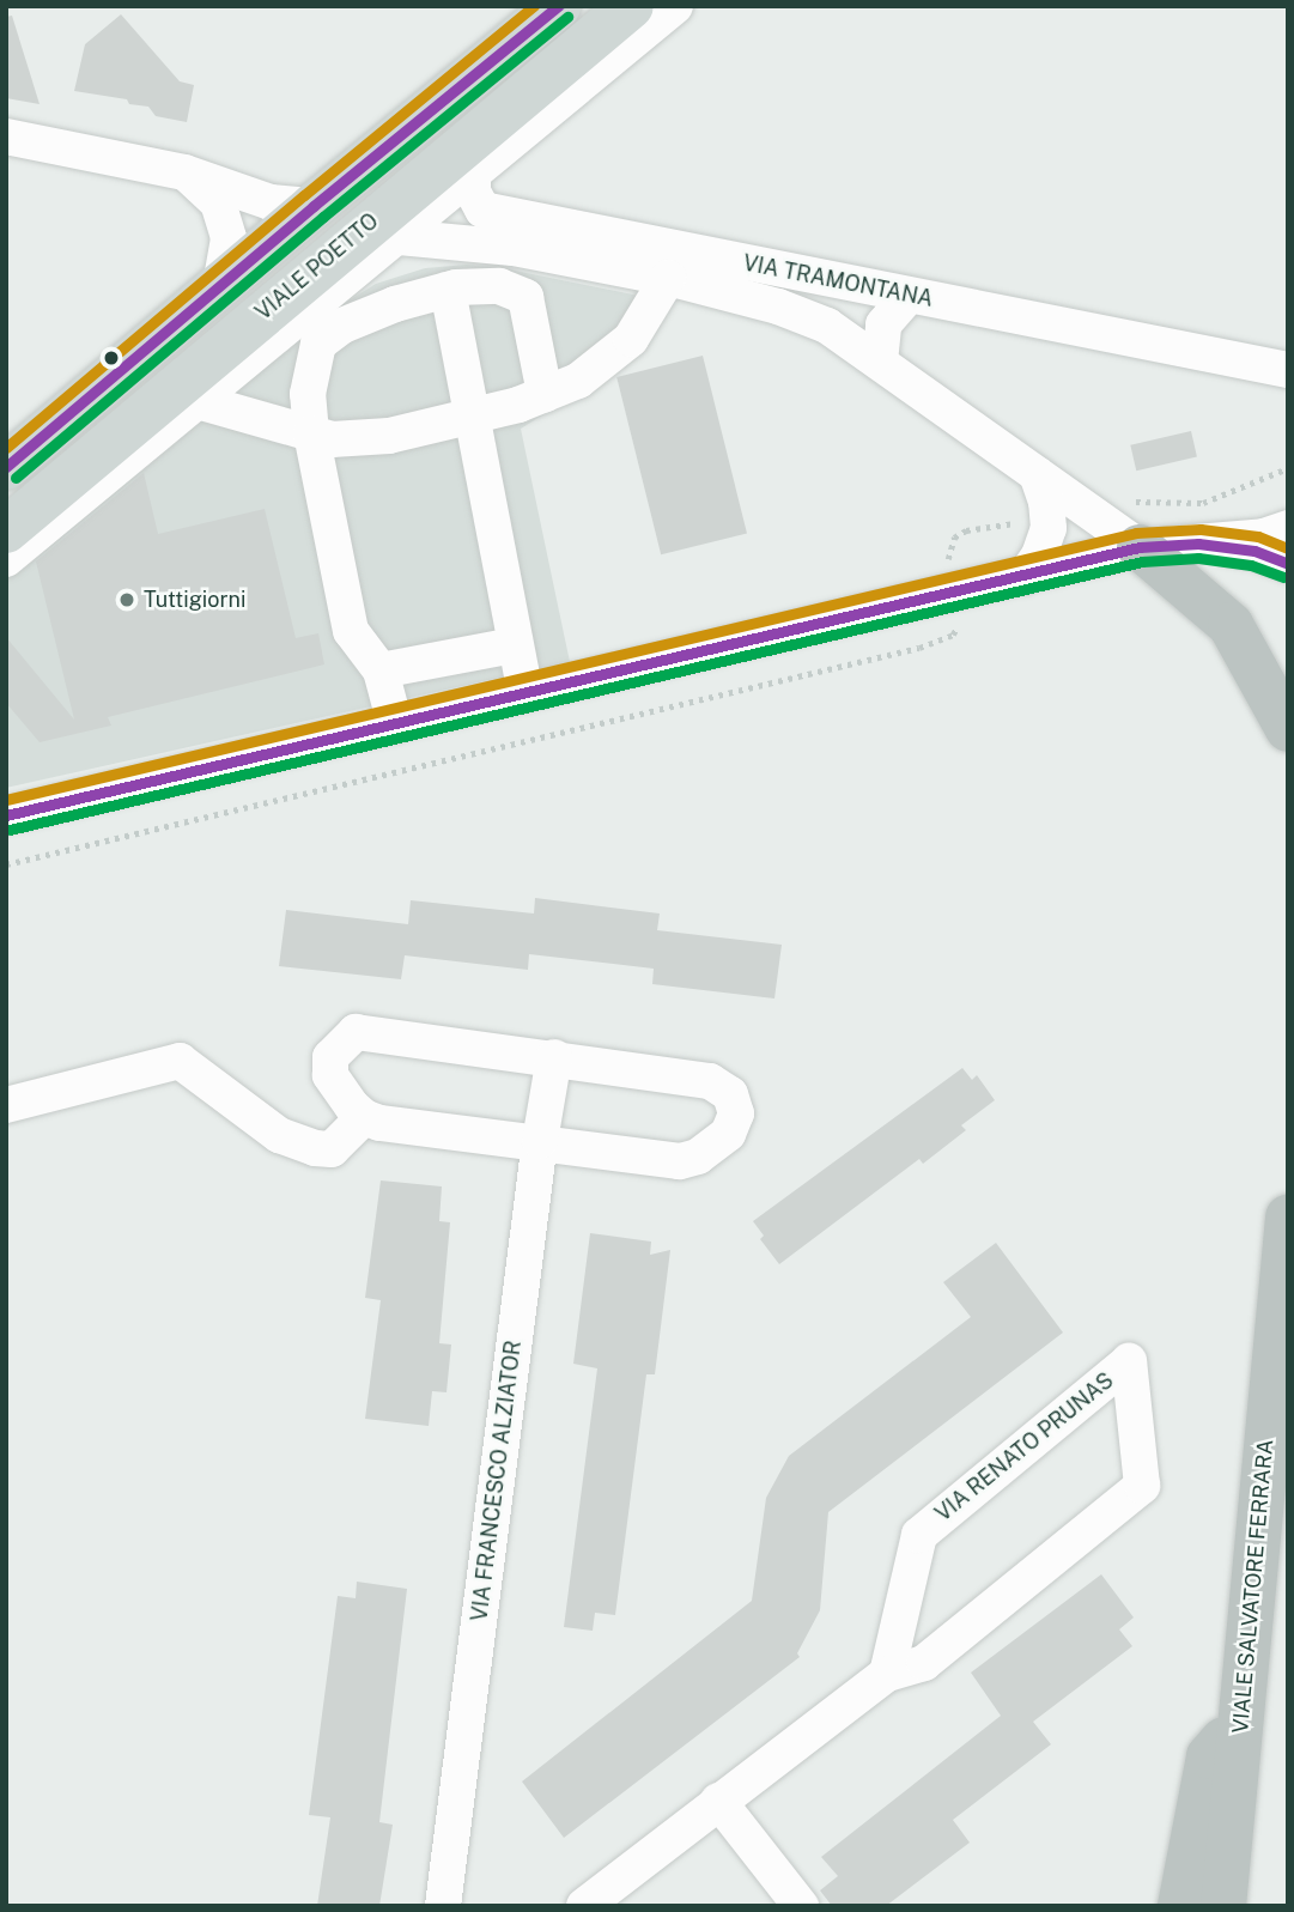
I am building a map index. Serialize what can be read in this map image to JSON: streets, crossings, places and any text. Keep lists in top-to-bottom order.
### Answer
{
  "streets": {
    "highway": ["VIALE SALVATORE FERRARA"],
    "main road": ["VIALE POETTO"],
    "street": ["VIA TRAMONTANA", "VIA RENATO PRUNAS", "VIA FRANCESCO ALZIATOR"]
  },
  "crossings": [
    ["VIALE POETTO", "VIA TRAMONTANA"]
  ],
  "places": ["Tuttigiorni"]
}
